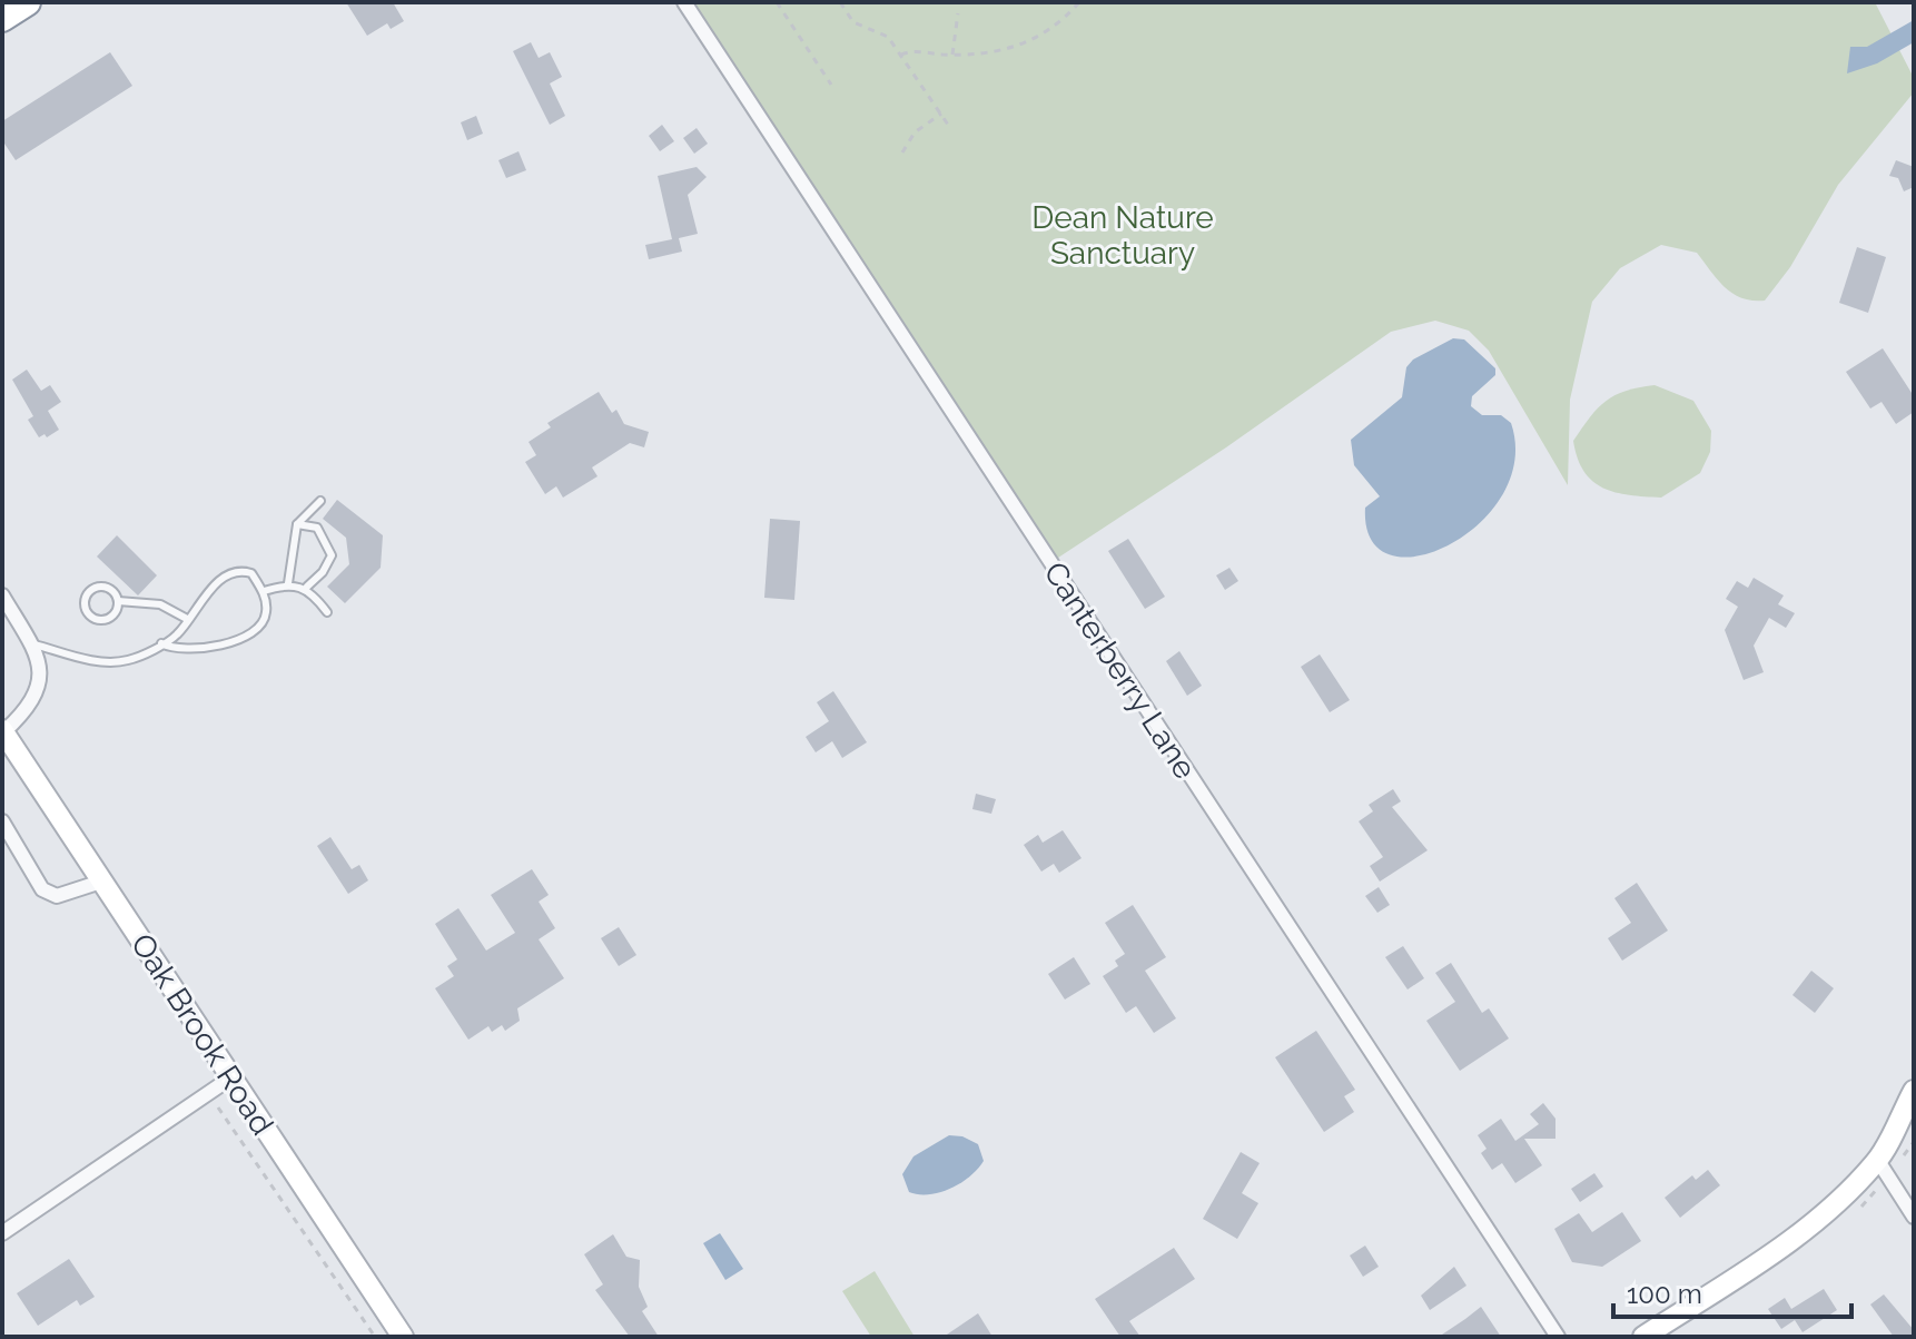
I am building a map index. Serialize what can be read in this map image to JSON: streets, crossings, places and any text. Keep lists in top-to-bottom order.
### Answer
{
  "streets": {
    "main road": ["Oak Brook Road"],
    "street": ["Canterberry Lane"]
  },
  "parks": ["Dean Nature Sanctuary"],
  "scale_bar": "100 m"
}
